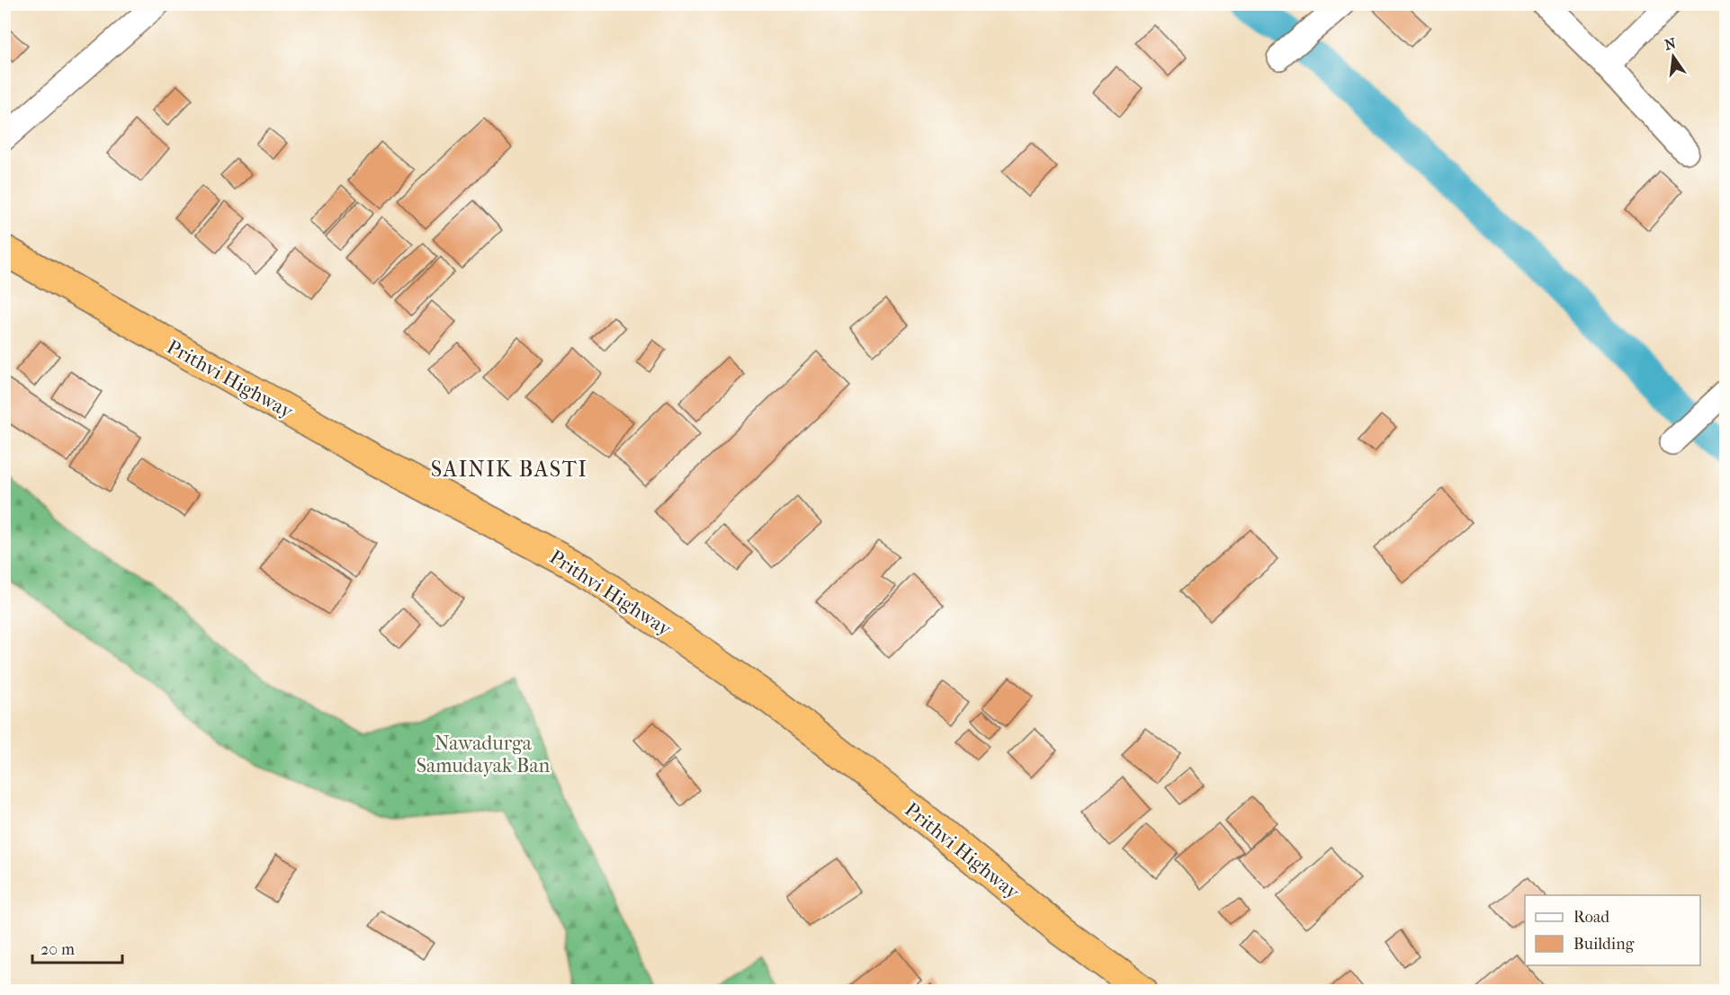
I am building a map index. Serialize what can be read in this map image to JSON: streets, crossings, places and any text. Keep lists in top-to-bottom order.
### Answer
{
  "streets": {
    "highway": ["Prithvi Highway"]
  },
  "districts": ["SAINIK BASTI"],
  "parks": ["Nawadurga Samudayak Ban"],
  "legend": ["Road", "Building"],
  "scale_bar": "20 m",
  "north": "top"
}
